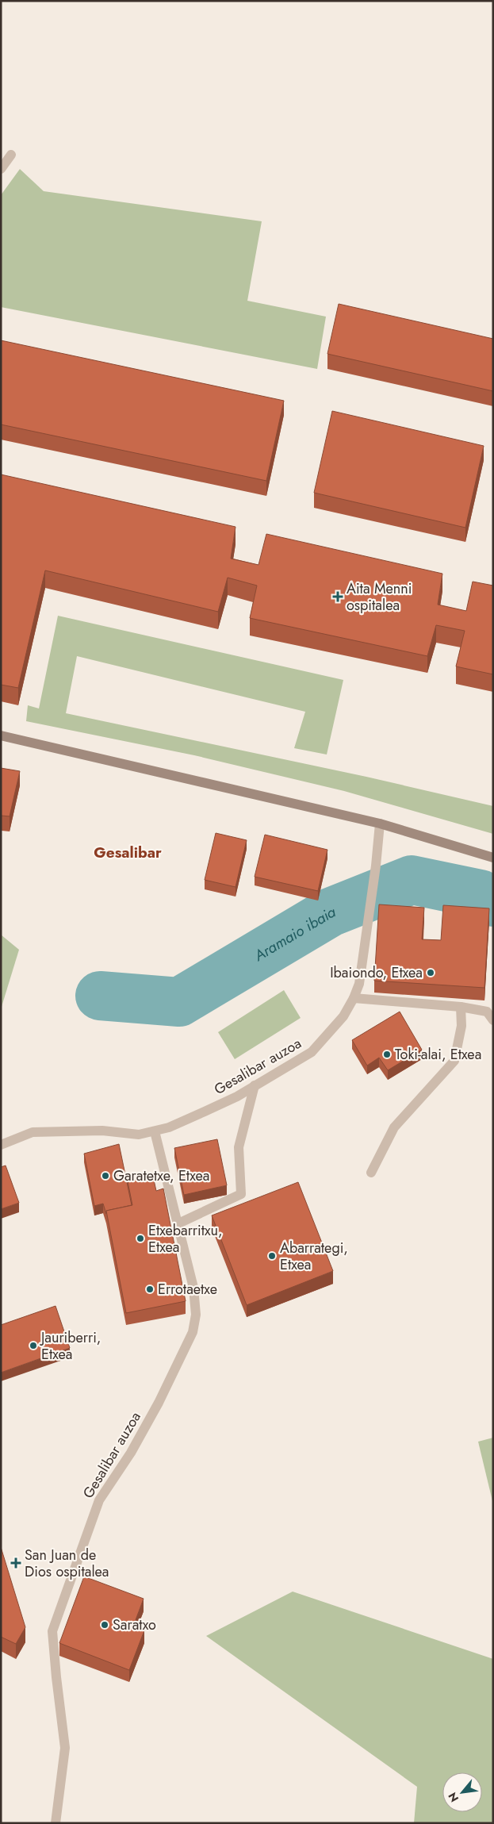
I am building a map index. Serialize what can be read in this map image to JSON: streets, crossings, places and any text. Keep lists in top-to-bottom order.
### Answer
{
  "streets": {
    "street": ["Gesalibar auzoa"]
  },
  "districts": ["Gesalibar"],
  "water": ["Aramaio ibaia"],
  "places": {
    "health": ["Aita Menni ospitalea", "San Juan de Dios ospitalea"],
    "other": [
      "Ibaiondo, Etxea",
      "Toki-alai, Etxea",
      "Garatetxe, Etxea",
      "Etxebarritxu, Etxea",
      "Abarrategi, Etxea",
      "Errotaetxe",
      "Jauriberri, Etxea",
      "Saratxo"
    ]
  },
  "north": "bottom left"
}
